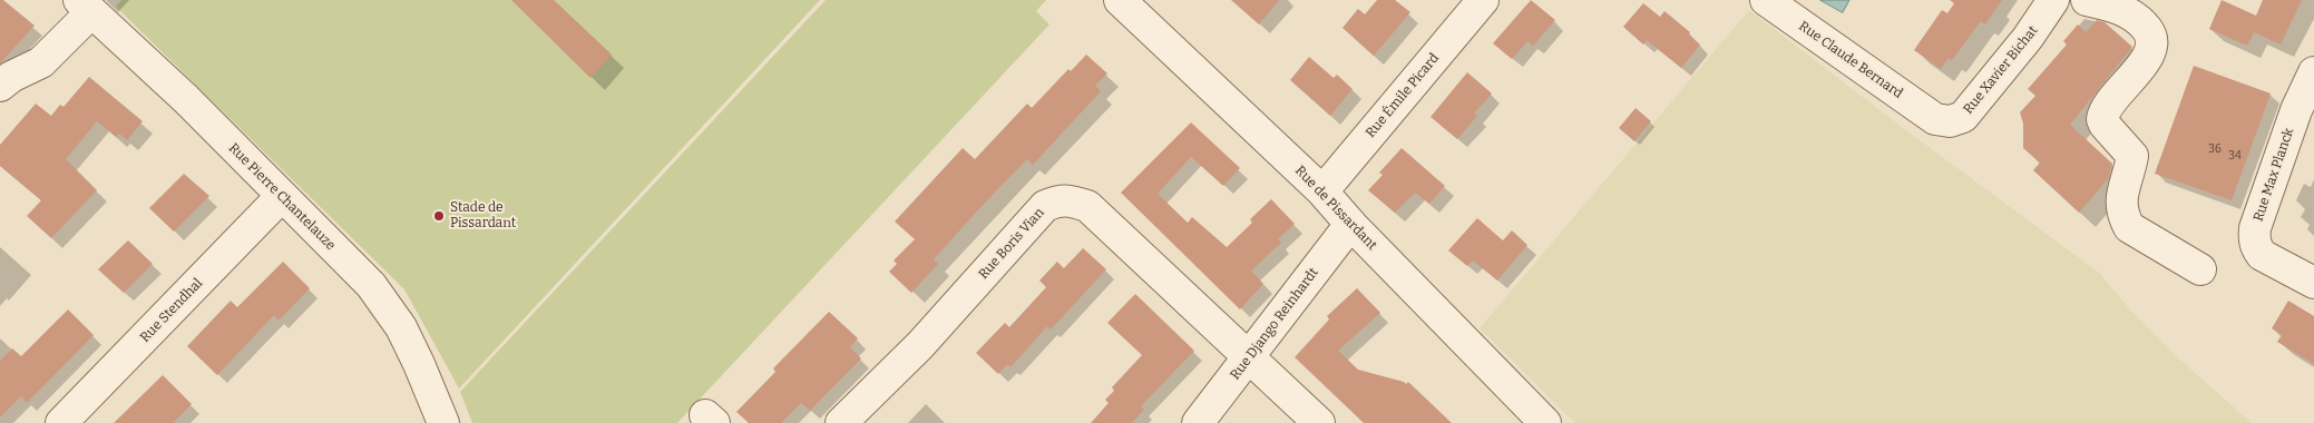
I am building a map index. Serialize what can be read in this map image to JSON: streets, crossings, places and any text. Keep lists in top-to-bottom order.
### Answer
{
  "streets": {
    "street": [
      "Rue Claude Bernard",
      "Rue Xavier Bichat",
      "Rue Émile Picard",
      "Rue Max Planck",
      "Rue Pierre Chantelauze",
      "Rue de Pissardant",
      "Rue Boris Vian",
      "Rue Stendhal",
      "Rue Django Reinhardt"
    ]
  },
  "crossings": [
    ["Rue Claude Bernard", "Rue Xavier Bichat"],
    ["Rue Émile Picard", "Rue de Pissardant"],
    ["Rue Pierre Chantelauze", "Rue Stendhal"],
    ["Rue de Pissardant", "Rue Django Reinhardt"],
    ["Rue Boris Vian", "Rue Django Reinhardt"]
  ],
  "places": ["Stade de Pissardant"],
  "house_numbers": ["36", "34"]
}
